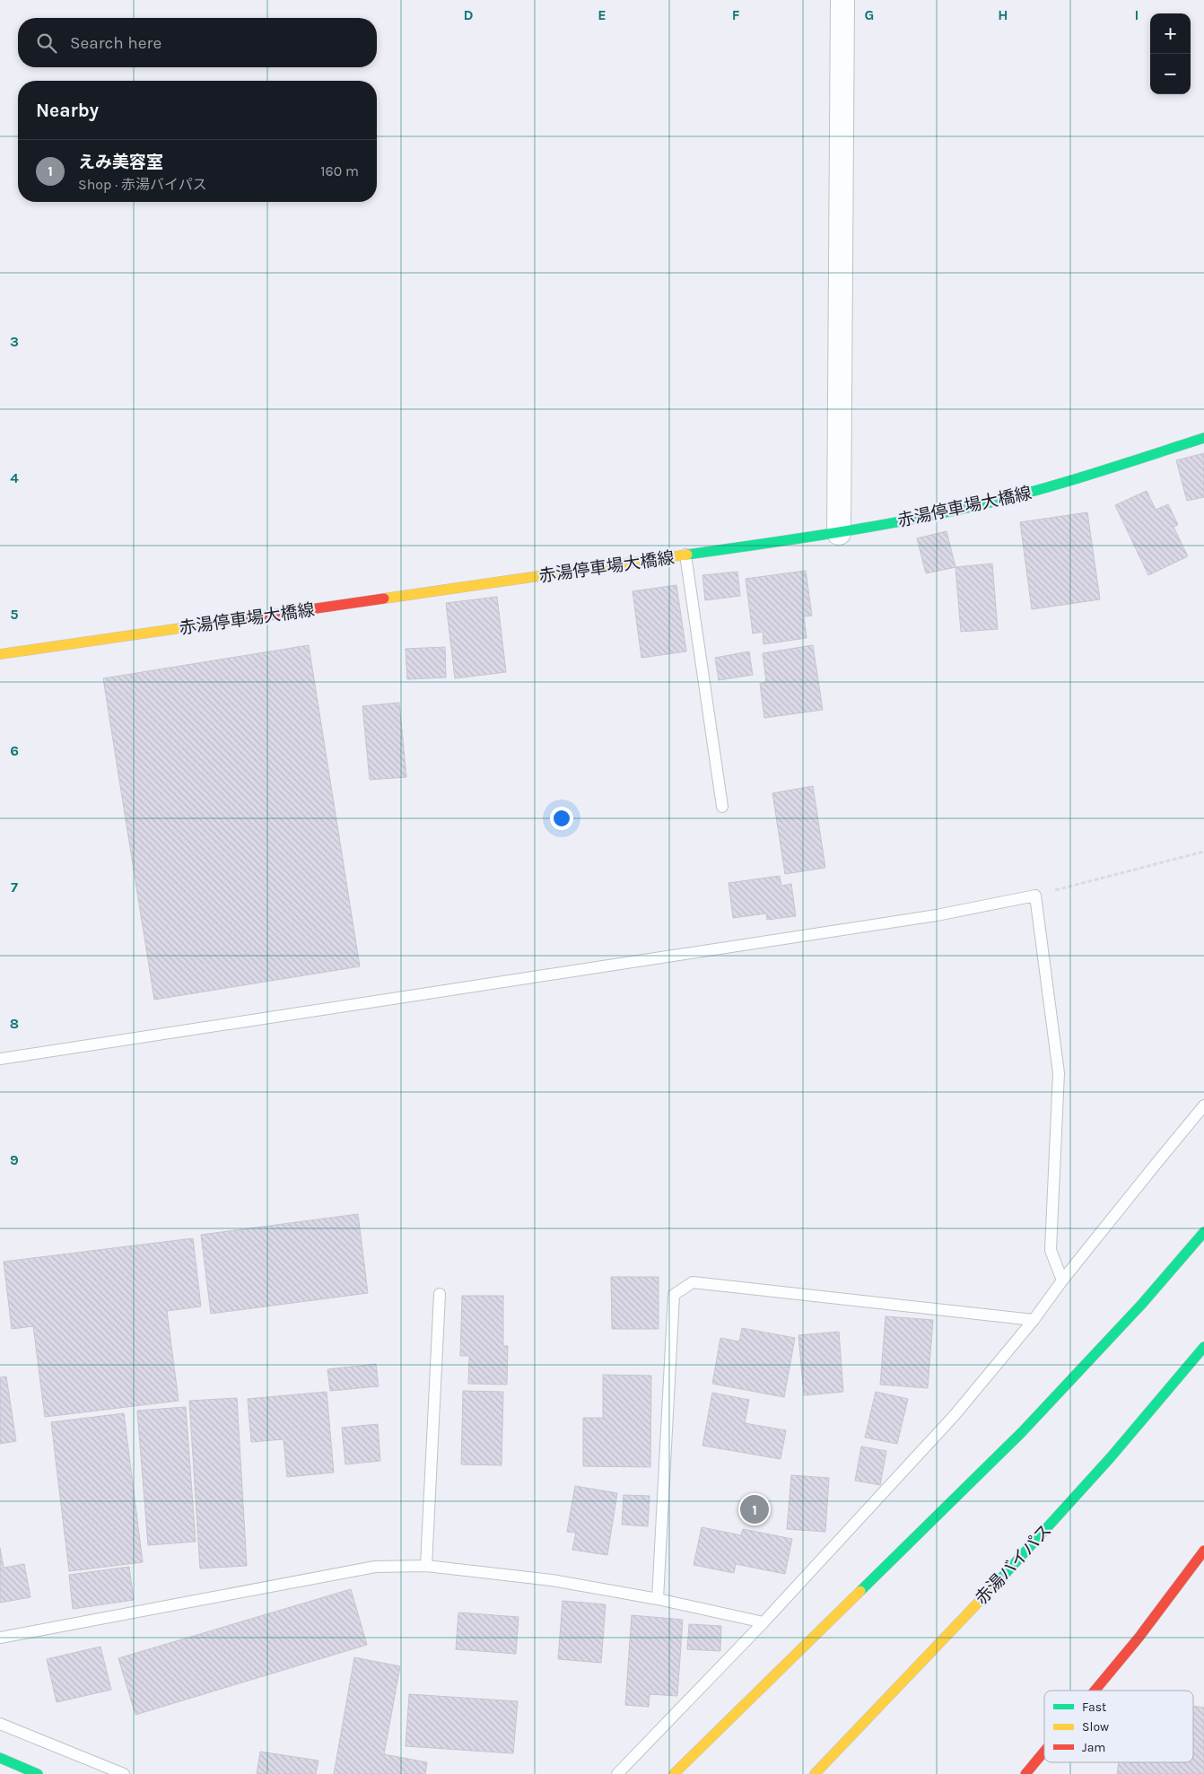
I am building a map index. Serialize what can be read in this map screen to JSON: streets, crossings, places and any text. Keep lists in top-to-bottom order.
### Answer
{
  "streets": {
    "main road": ["赤湯停車場大橋線", "赤湯バイパス"]
  },
  "legend": ["Fast", "Slow", "Jam"],
  "page": {
    "map_buttons": ["+", "−"],
    "search": "Search here",
    "heading": "Nearby",
    "list": [
      {
        "mark": "1",
        "name": "えみ美容室",
        "note": "Shop · 赤湯バイパス",
        "value": "160 m"
      }
    ],
    "pins": "1"
  },
  "grid": {
    "columns": [
      "D",
      "E",
      "F",
      "G",
      "H",
      "I"
    ],
    "rows": [
      "3",
      "4",
      "5",
      "6",
      "7",
      "8",
      "9"
    ]
  }
}
